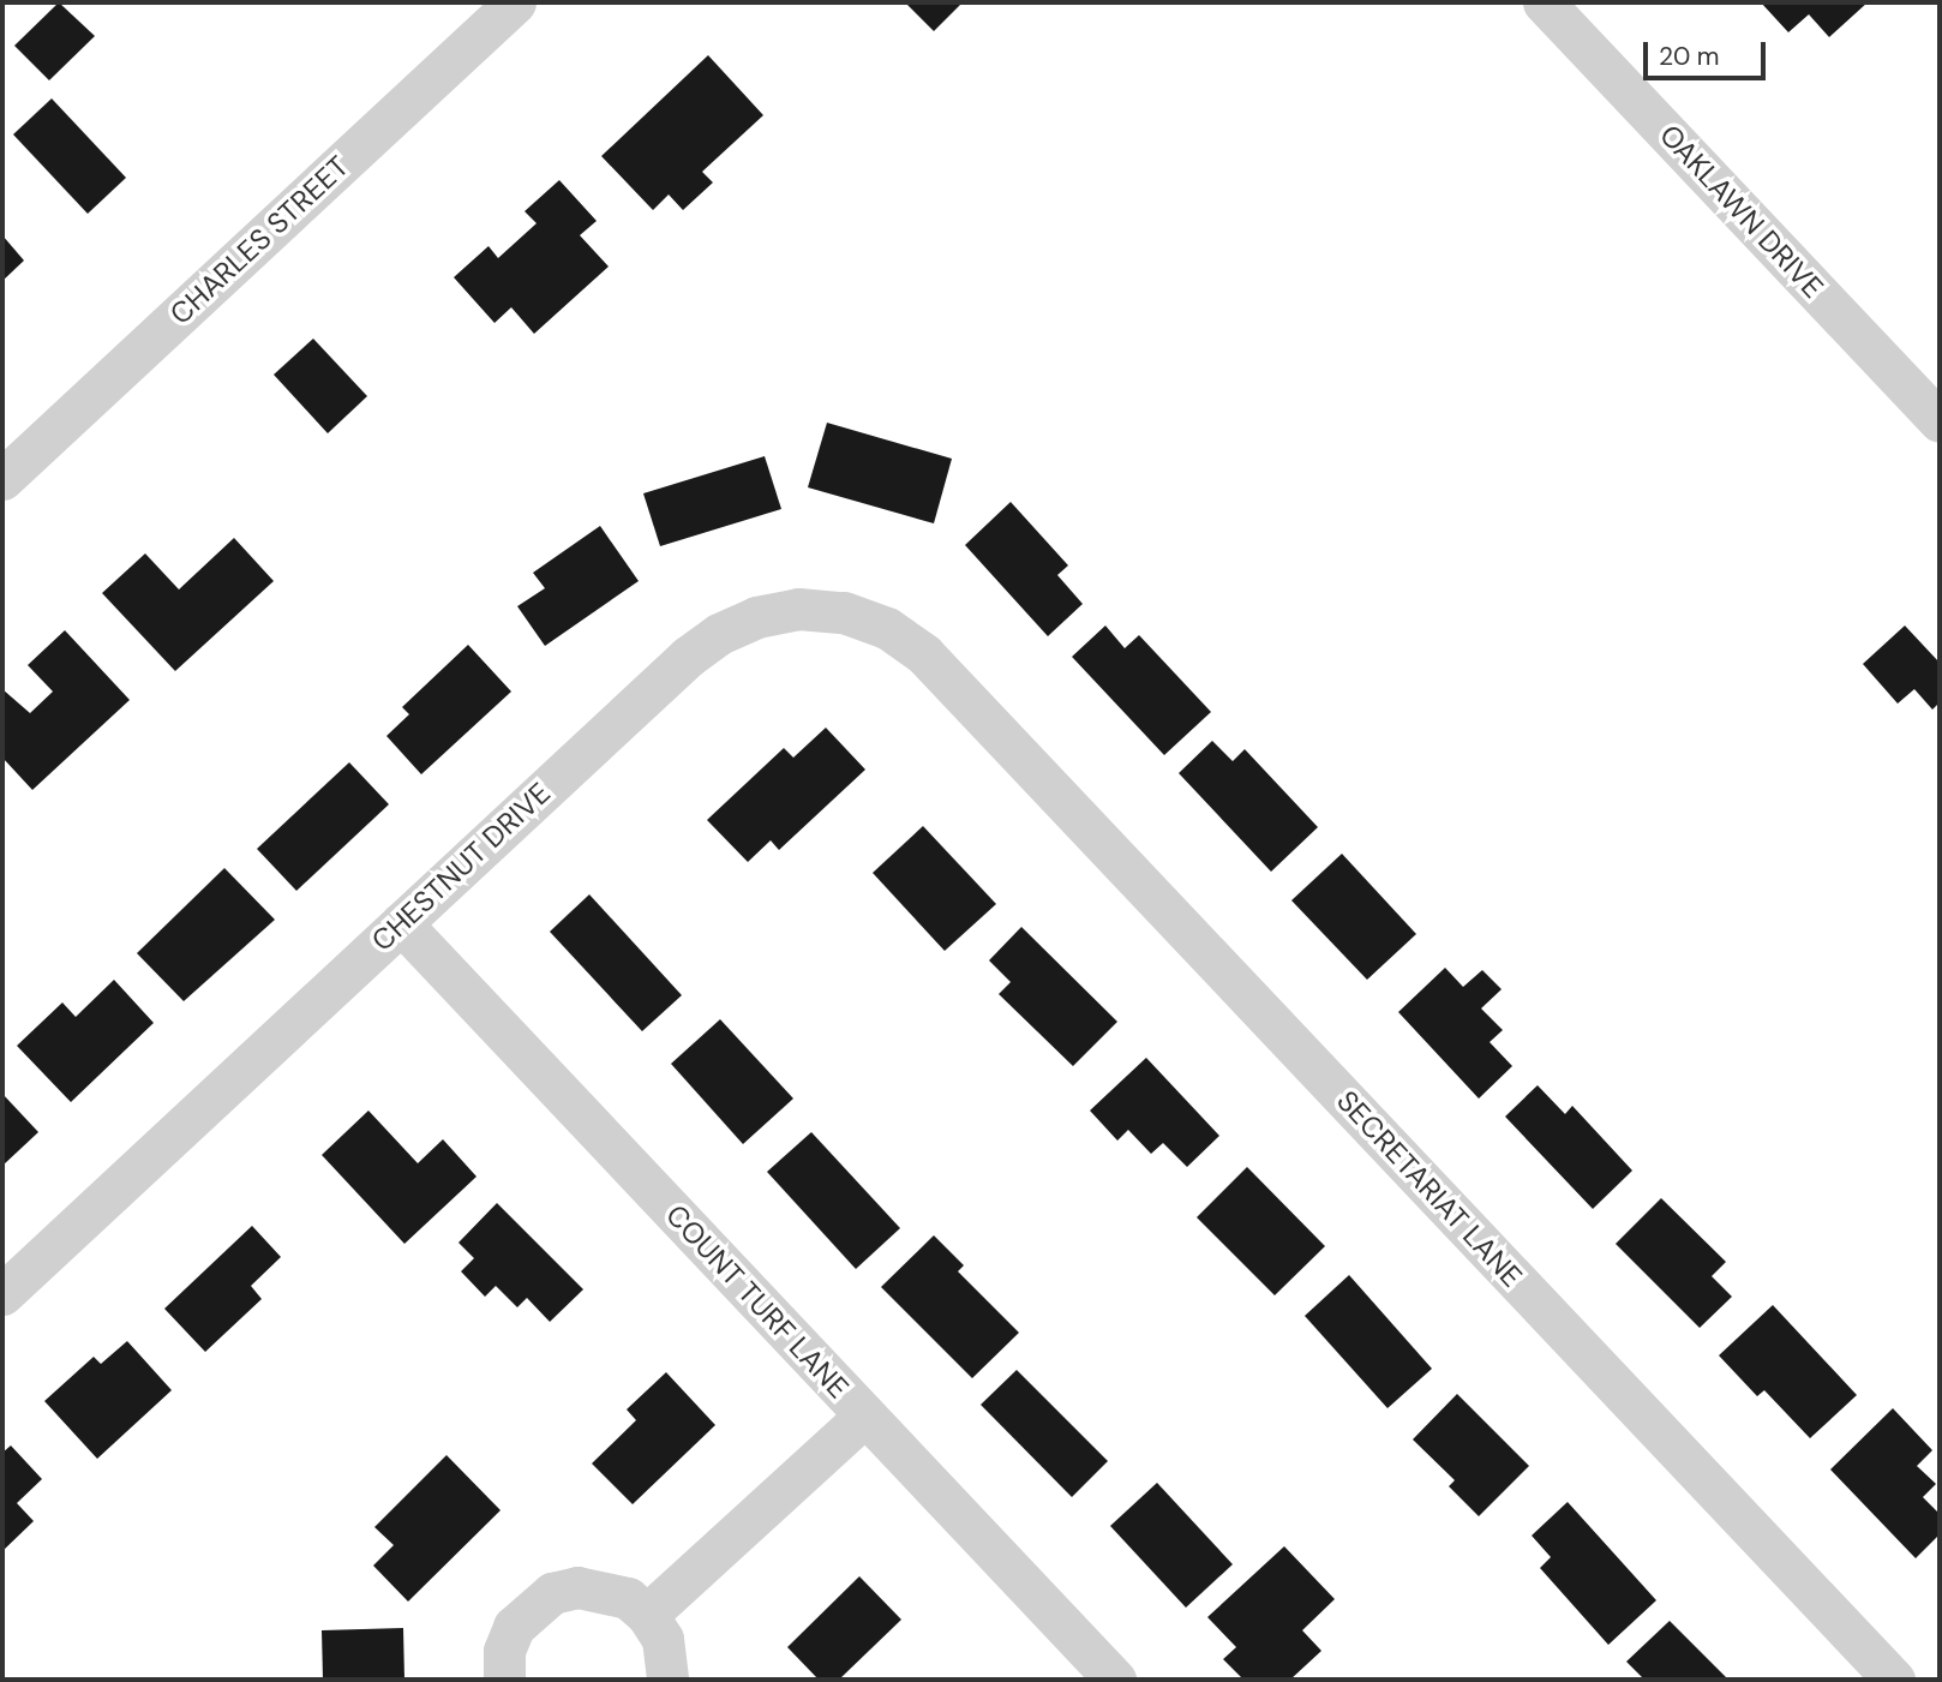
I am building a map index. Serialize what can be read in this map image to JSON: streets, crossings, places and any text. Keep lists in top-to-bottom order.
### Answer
{
  "streets": {
    "street": [
      "OAKLAWN DRIVE",
      "CHARLES STREET",
      "CHESTNUT DRIVE",
      "SECRETARIAT LANE",
      "COUNT TURF LANE"
    ]
  },
  "crossings": [
    ["CHESTNUT DRIVE", "SECRETARIAT LANE"],
    ["CHESTNUT DRIVE", "COUNT TURF LANE"]
  ],
  "scale_bar": "20 m"
}
